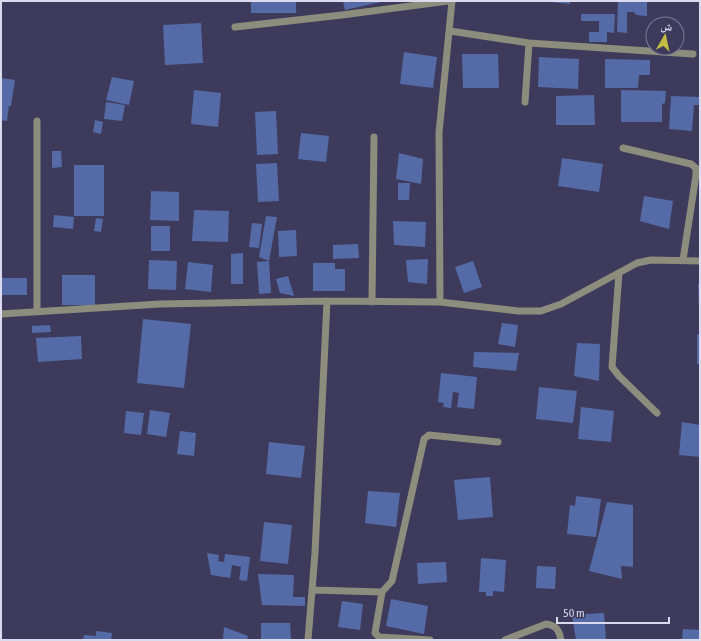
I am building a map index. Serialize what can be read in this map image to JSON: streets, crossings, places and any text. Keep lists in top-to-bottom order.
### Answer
{
  "scale_bar": "50 m",
  "north": "top"
}
